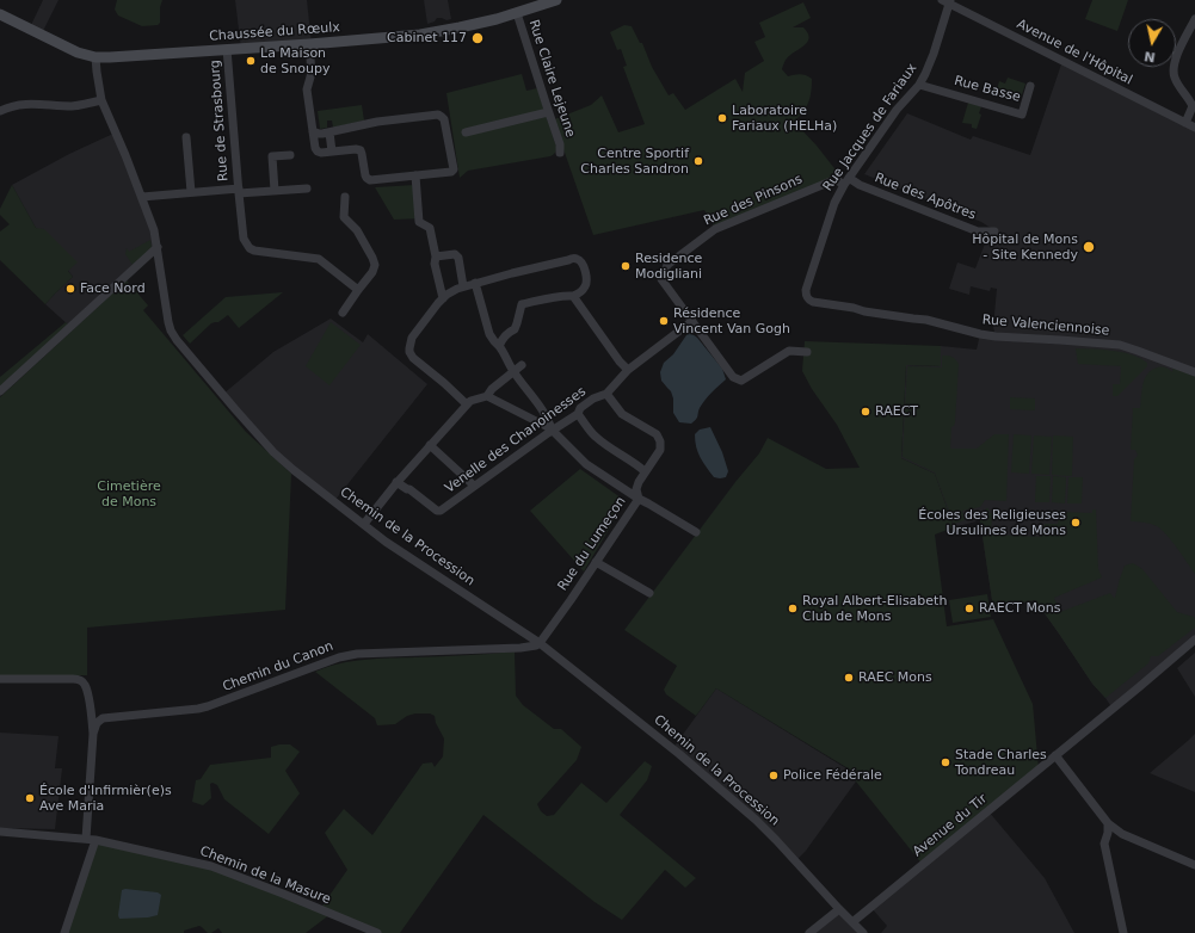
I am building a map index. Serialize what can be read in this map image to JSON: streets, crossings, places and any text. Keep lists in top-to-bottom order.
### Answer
{
  "streets": {
    "main road": ["Chaussée du Rœulx"],
    "street": [
      "Avenue de l'Hôpital",
      "Rue Claire Lejeune",
      "Rue Basse",
      "Rue de Strasbourg",
      "Rue Jacques de Fariaux",
      "Rue des Apôtres",
      "Rue des Pinsons",
      "Rue Valenciennoise",
      "Venelle des Chanoinesses",
      "Chemin de la Procession",
      "Rue du Lumeçon",
      "Chemin du Canon",
      "Avenue du Tir",
      "Chemin de la Masure"
    ]
  },
  "crossings": [
    ["Chaussée du Rœulx", "Rue Claire Lejeune"],
    ["Chaussée du Rœulx", "Rue de Strasbourg"],
    ["Chaussée du Rœulx", "Chemin de la Procession"],
    ["Avenue de l'Hôpital", "Rue Jacques de Fariaux"],
    ["Rue Basse", "Rue Jacques de Fariaux"],
    ["Rue de Strasbourg", "Chemin de la Procession"],
    ["Rue Jacques de Fariaux", "Rue des Apôtres"],
    ["Rue Jacques de Fariaux", "Rue des Pinsons"],
    ["Rue Jacques de Fariaux", "Rue Valenciennoise"],
    ["Rue des Apôtres", "Rue des Pinsons"],
    ["Rue des Pinsons", "Venelle des Chanoinesses"],
    ["Venelle des Chanoinesses", "Rue du Lumeçon"],
    ["Chemin de la Procession", "Rue du Lumeçon"],
    ["Chemin de la Procession", "Chemin du Canon"],
    ["Chemin de la Procession", "Avenue du Tir"],
    ["Rue du Lumeçon", "Chemin du Canon"]
  ],
  "parks": ["Cimetière de Mons"],
  "places": [
    "Cabinet 117",
    "La Maison de Snoupy",
    "Laboratoire Fariaux (HELHa)",
    "Centre Sportif Charles Sandron",
    "Hôpital de Mons - Site Kennedy",
    "Residence Modigliani",
    "Face Nord",
    "Résidence Vincent Van Gogh",
    "RAECT",
    "Écoles des Religieuses Ursulines de Mons",
    "Royal Albert-Elisabeth Club de Mons",
    "RAECT Mons",
    "RAEC Mons",
    "Stade Charles Tondreau",
    "Police Fédérale",
    "École d'Infirmièr(e)s Ave Maria"
  ],
  "north": "bottom"
}
